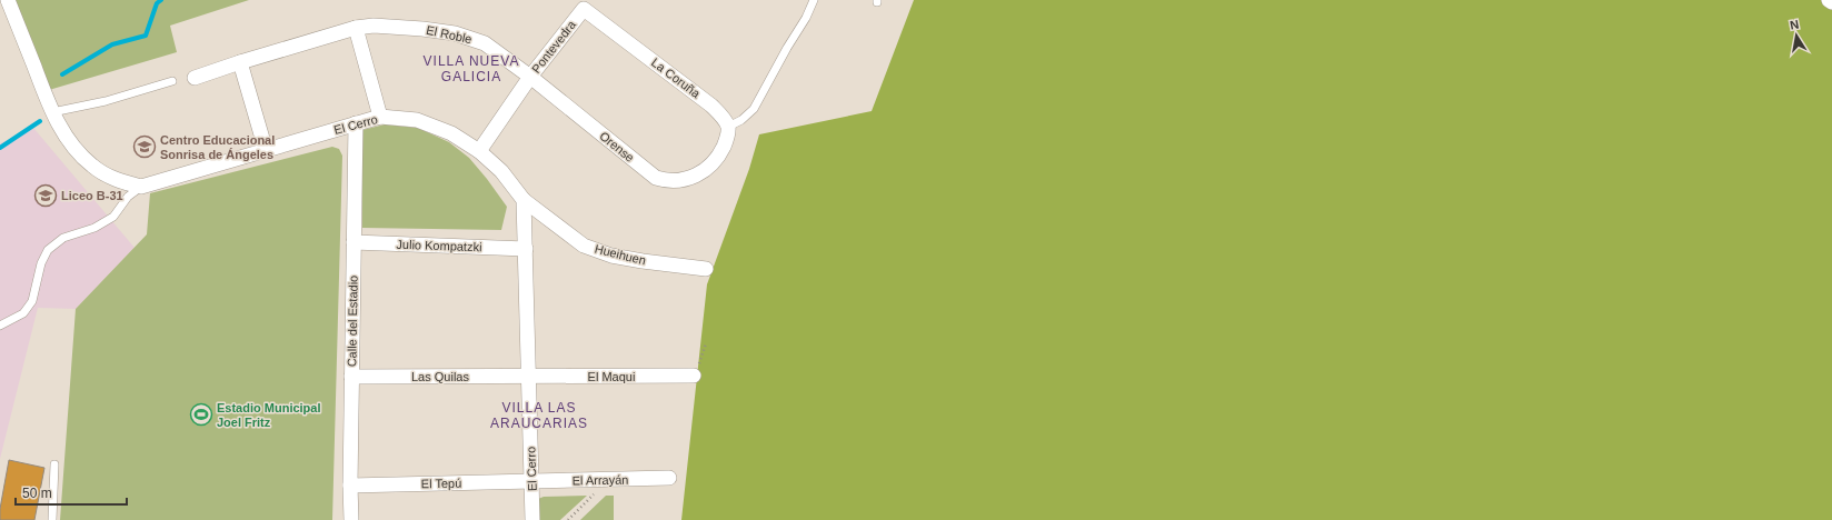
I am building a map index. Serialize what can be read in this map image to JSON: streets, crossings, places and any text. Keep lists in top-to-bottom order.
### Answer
{
  "streets": {
    "street": [
      "El Roble",
      "Pontevedra",
      "La Coruña",
      "El Cerro",
      "Orense",
      "Julio Kompatzki",
      "Hueihuen",
      "Calle del Estadio",
      "Las Quilas",
      "El Maqui",
      "El Arrayán",
      "El Tepú"
    ]
  },
  "crossings": [
    ["El Roble", "Pontevedra"],
    ["El Roble", "Orense"],
    ["Pontevedra", "La Coruña"],
    ["Pontevedra", "El Cerro"],
    ["Pontevedra", "Orense"],
    ["La Coruña", "Orense"],
    ["El Cerro", "Julio Kompatzki"],
    ["El Cerro", "Hueihuen"],
    ["El Cerro", "Calle del Estadio"],
    ["El Cerro", "Las Quilas"],
    ["El Cerro", "El Maqui"],
    ["El Cerro", "El Arrayán"],
    ["El Cerro", "El Tepú"],
    ["Julio Kompatzki", "Calle del Estadio"],
    ["Calle del Estadio", "Las Quilas"],
    ["Calle del Estadio", "El Tepú"],
    ["Las Quilas", "El Maqui"],
    ["El Arrayán", "El Tepú"]
  ],
  "districts": ["VILLA NUEVA GALICIA", "VILLA LAS ARAUCARIAS"],
  "places": {
    "school or university": ["Centro Educacional Sonrisa de Ángeles", "Liceo B-31"],
    "sports": ["Estadio Municipal Joel Fritz"]
  },
  "scale_bar": "50 m",
  "north": "top"
}
